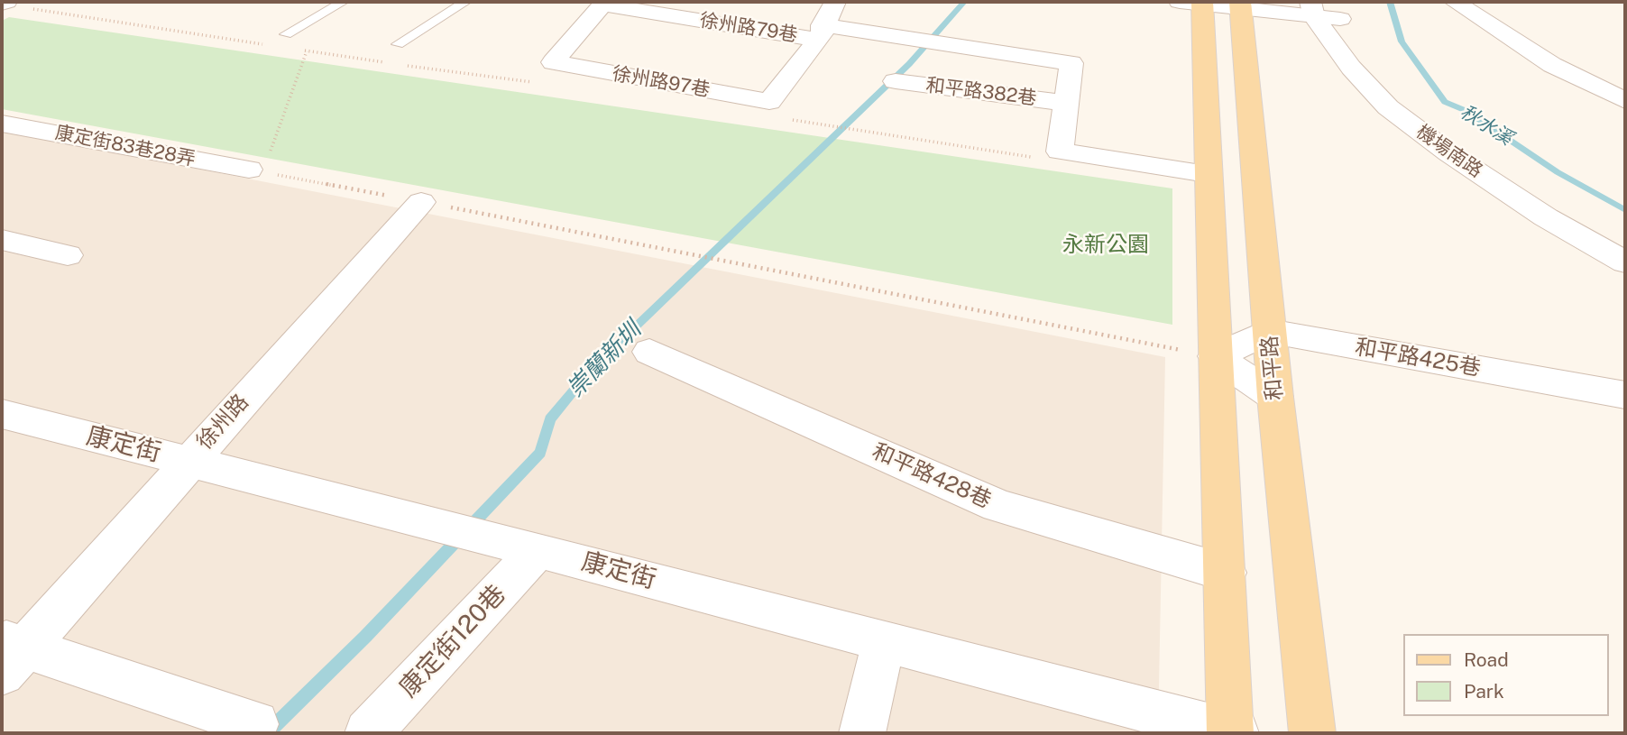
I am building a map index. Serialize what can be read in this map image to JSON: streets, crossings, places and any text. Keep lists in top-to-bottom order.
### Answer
{
  "streets": {
    "main road": ["和平路"],
    "street": [
      "徐州路79巷",
      "徐州路97巷",
      "和平路382巷",
      "康定街83巷28弄",
      "機場南路",
      "和平路425巷",
      "徐州路",
      "康定街",
      "和平路428巷",
      "康定街120巷"
    ]
  },
  "crossings": [
    ["徐州路79巷", "徐州路97巷"],
    ["徐州路79巷", "和平路382巷"],
    ["和平路425巷", "和平路"],
    ["徐州路", "康定街"],
    ["康定街", "康定街120巷"]
  ],
  "water": ["秋水溪", "崇蘭新圳"],
  "parks": ["永新公園"],
  "legend": ["Road", "Park"]
}
